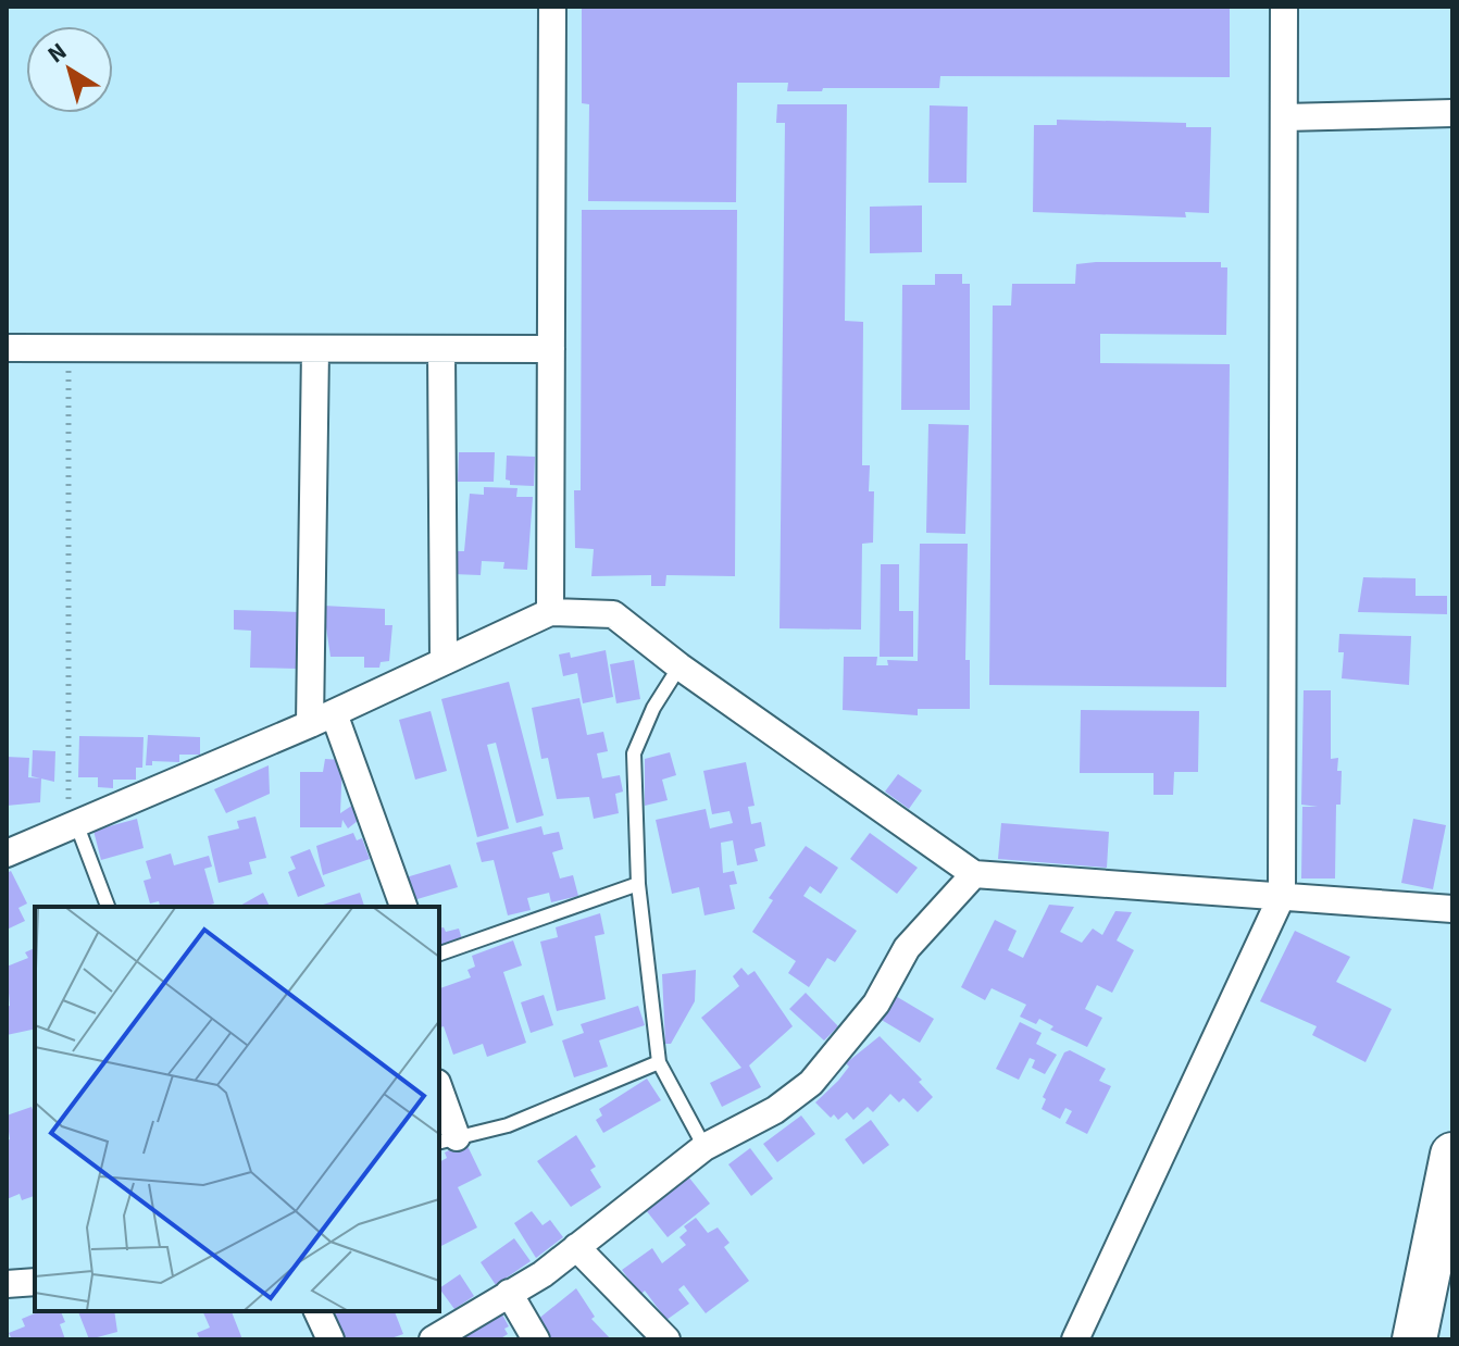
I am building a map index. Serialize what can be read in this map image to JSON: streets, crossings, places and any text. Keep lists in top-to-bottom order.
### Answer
{
  "north": "top left"
}
